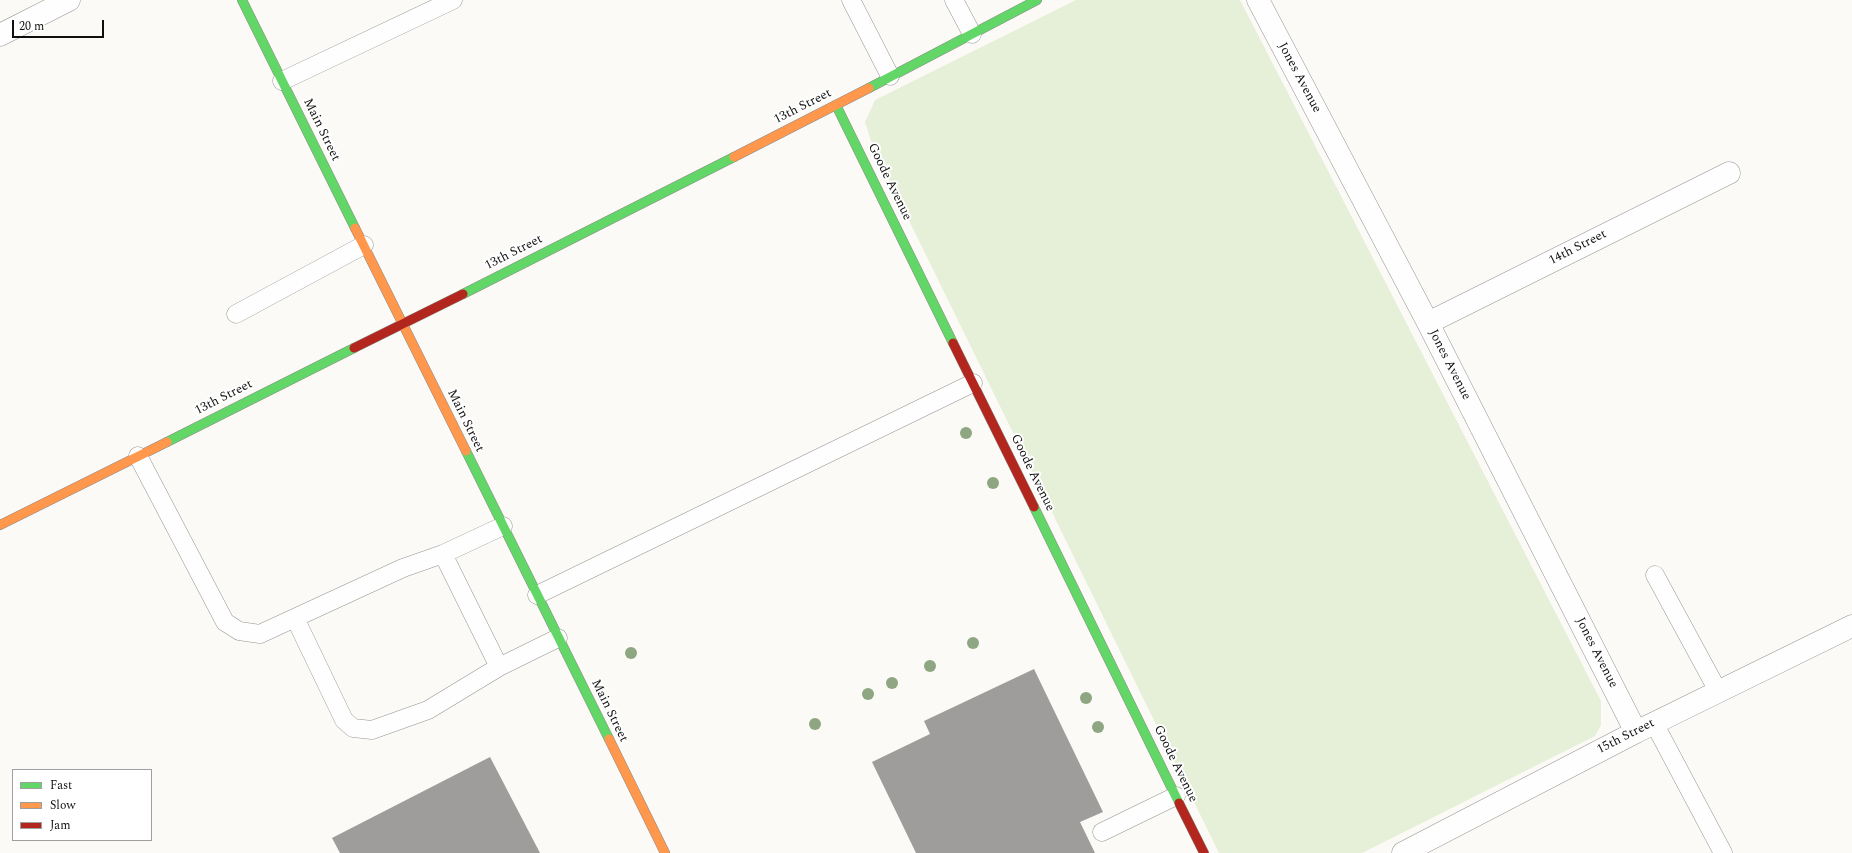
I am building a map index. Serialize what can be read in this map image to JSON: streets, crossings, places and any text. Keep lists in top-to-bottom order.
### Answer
{
  "streets": {
    "street": [
      "Jones Avenue",
      "13th Street",
      "Main Street",
      "Goode Avenue",
      "14th Street",
      "15th Street"
    ]
  },
  "crossings": [
    ["Jones Avenue", "14th Street"],
    ["Jones Avenue", "15th Street"],
    ["13th Street", "Main Street"],
    ["13th Street", "Goode Avenue"]
  ],
  "legend": ["Fast", "Slow", "Jam"],
  "scale_bar": "20 m"
}
